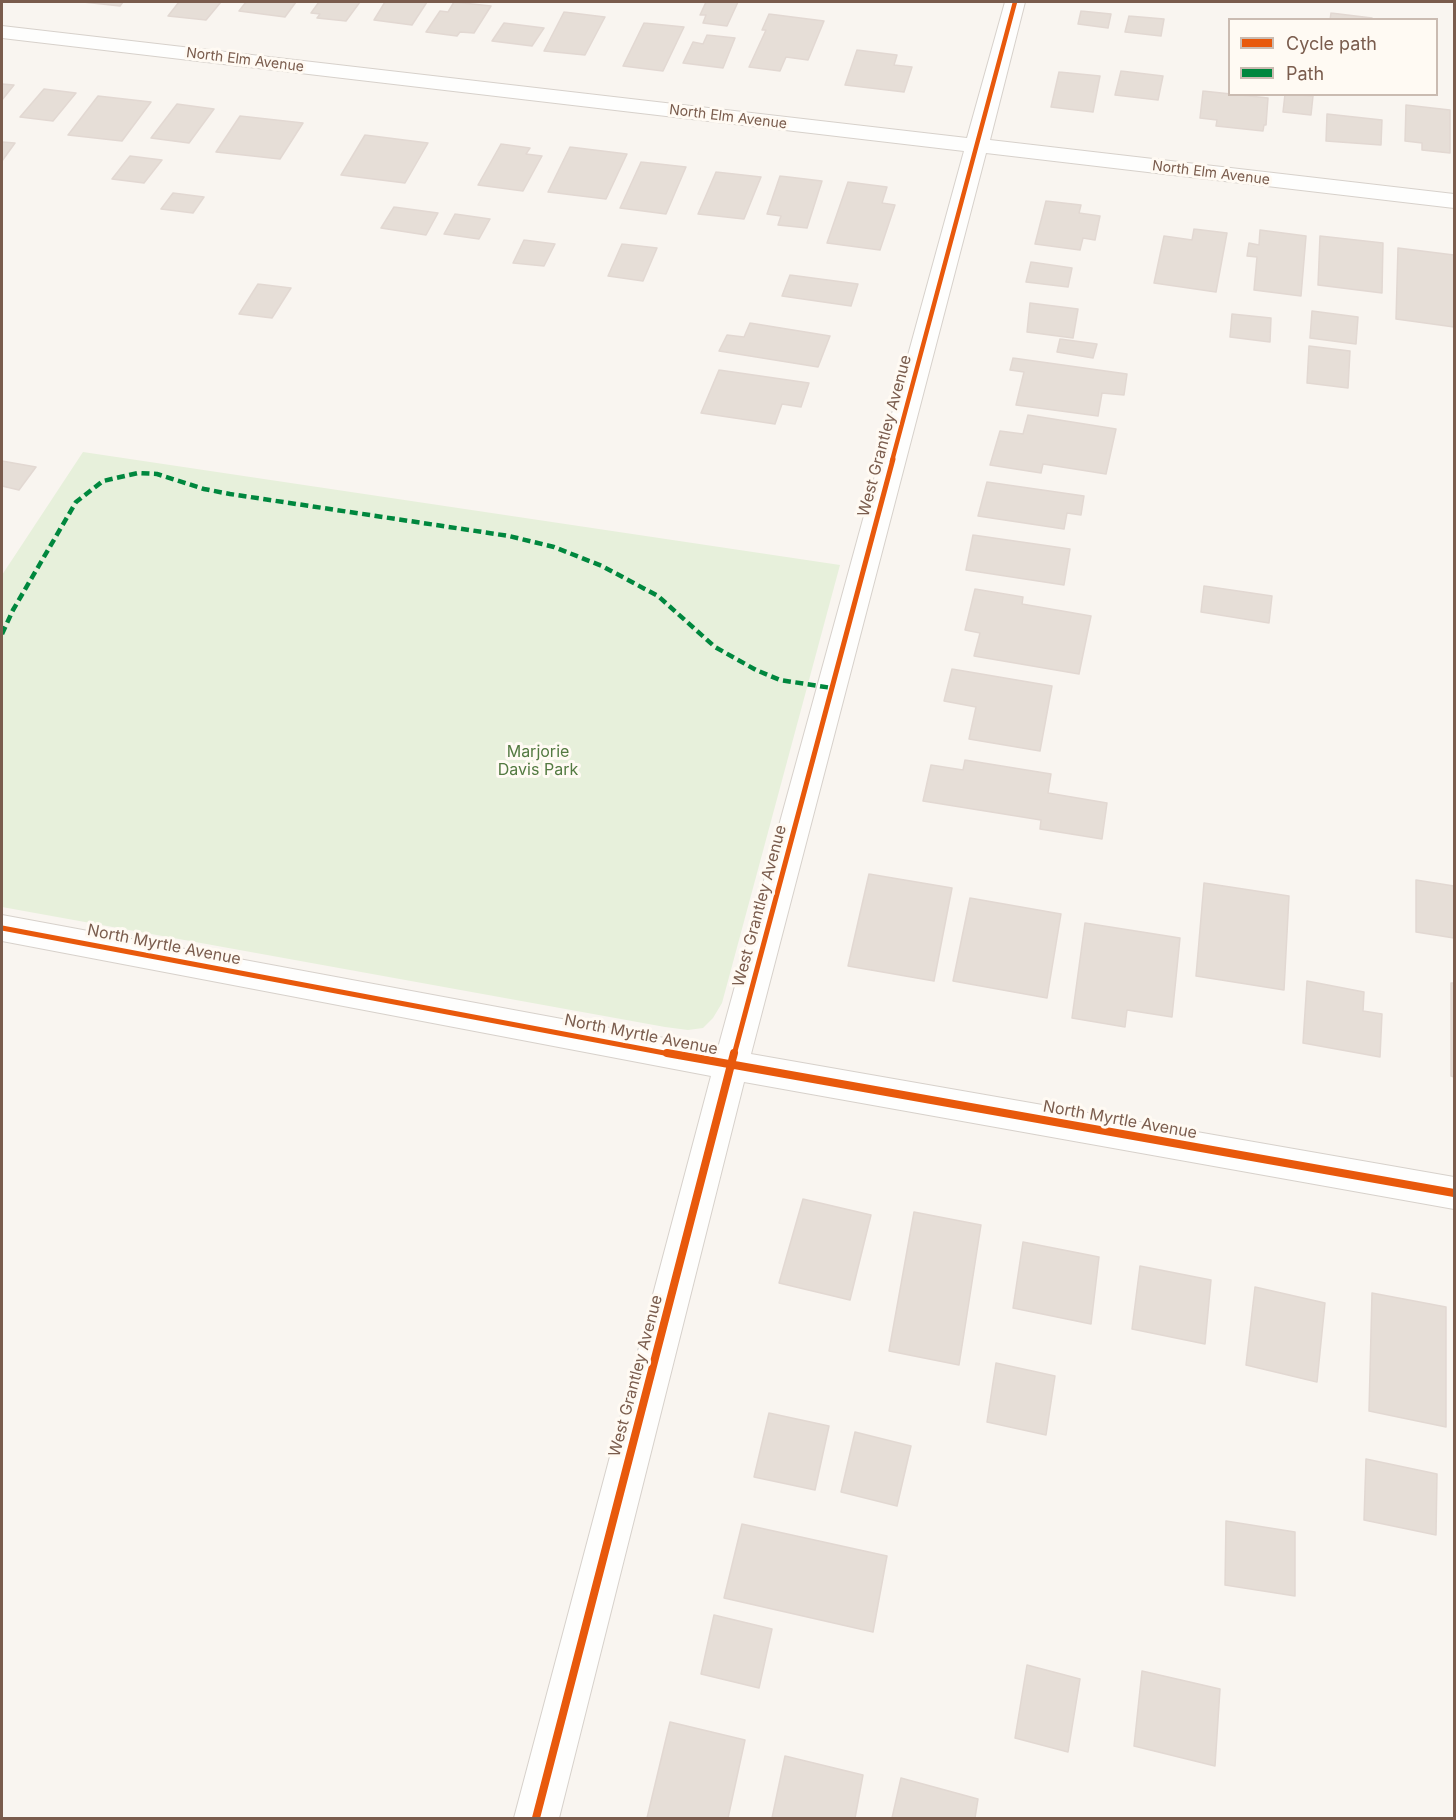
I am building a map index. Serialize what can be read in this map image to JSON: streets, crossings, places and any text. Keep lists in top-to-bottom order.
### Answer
{
  "streets": {
    "street": ["North Elm Avenue", "West Grantley Avenue", "North Myrtle Avenue"]
  },
  "crossings": [
    ["North Elm Avenue", "West Grantley Avenue"],
    ["West Grantley Avenue", "North Myrtle Avenue"]
  ],
  "parks": ["Marjorie Davis Park"],
  "legend": ["Cycle path", "Path"]
}
